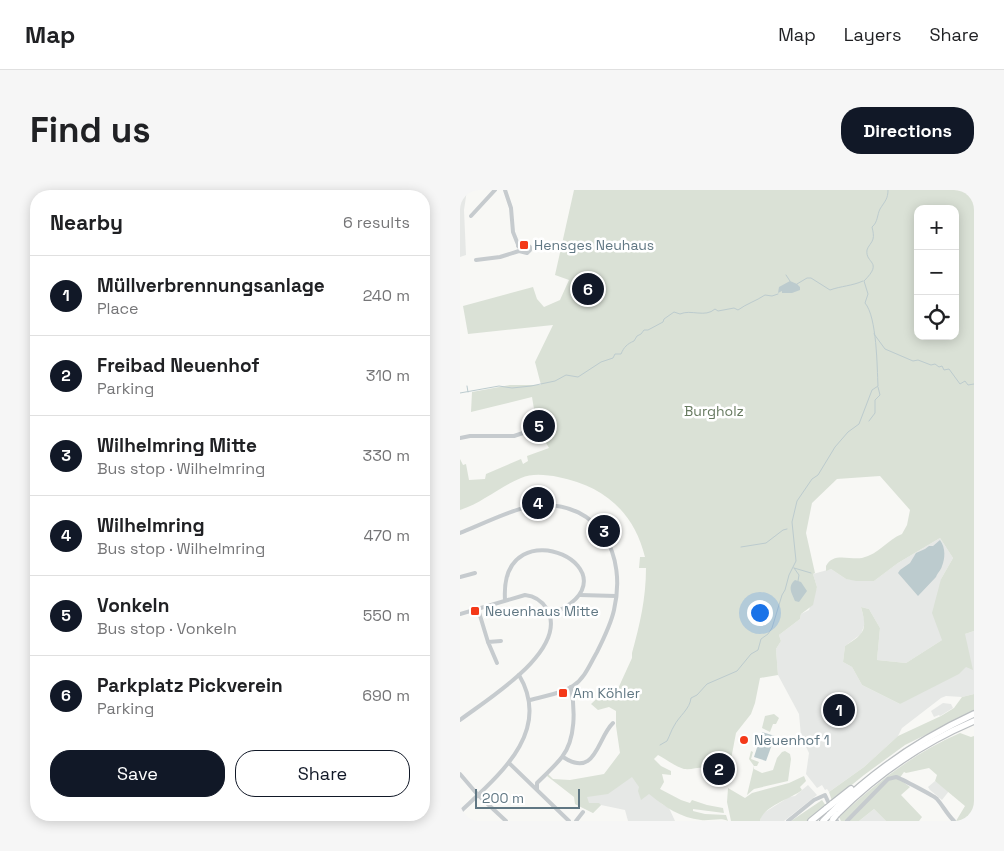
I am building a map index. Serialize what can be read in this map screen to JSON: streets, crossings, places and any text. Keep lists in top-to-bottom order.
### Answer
{
  "parks": ["Burgholz"],
  "places": {
    "transit": ["Hensges Neuhaus", "Neuenhaus Mitte", "Am Köhler"],
    "other": ["Neuenhof 1"]
  },
  "scale_bar": "200 m",
  "page": {
    "header": "Map",
    "nav": ["Map", "Layers", "Share"],
    "buttons": [
      "Directions",
      ["Save", "Share"]
    ],
    "title": "Find us",
    "heading": ["Nearby", "6 results"],
    "map_buttons": ["+", "−"],
    "list": [
      {
        "mark": "1",
        "name": "Müllverbrennungsanlage",
        "note": "Place",
        "value": "240 m"
      },
      {
        "mark": "2",
        "name": "Freibad Neuenhof",
        "note": "Parking",
        "value": "310 m"
      },
      {
        "mark": "3",
        "name": "Wilhelmring Mitte",
        "note": "Bus stop · Wilhelmring",
        "value": "330 m"
      },
      {
        "mark": "4",
        "name": "Wilhelmring",
        "note": "Bus stop · Wilhelmring",
        "value": "470 m"
      },
      {
        "mark": "5",
        "name": "Vonkeln",
        "note": "Bus stop · Vonkeln",
        "value": "550 m"
      },
      {
        "mark": "6",
        "name": "Parkplatz Pickverein",
        "note": "Parking",
        "value": "690 m"
      }
    ],
    "pins": [
      "6",
      "5",
      "4",
      "3",
      "1",
      "2"
    ],
    "scale": "200 m"
  }
}
